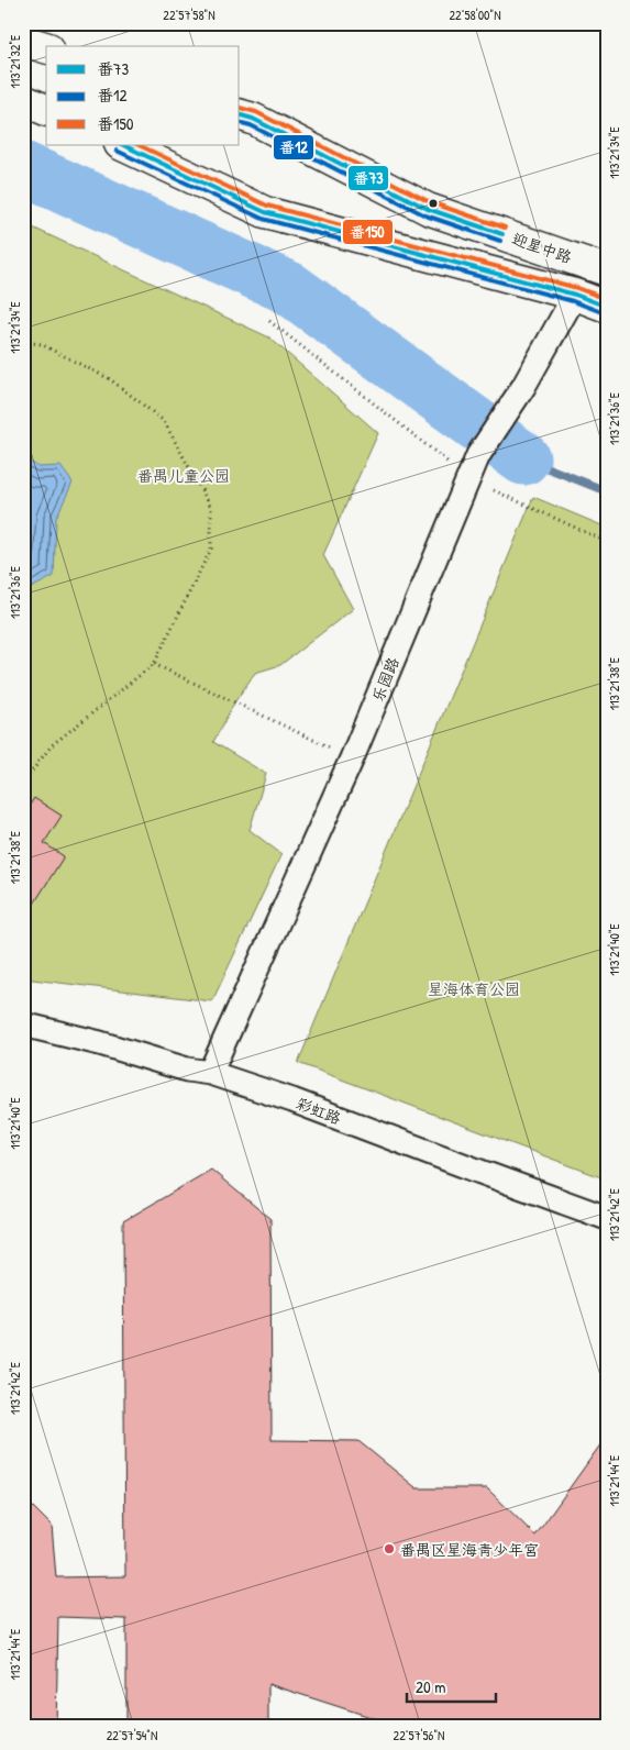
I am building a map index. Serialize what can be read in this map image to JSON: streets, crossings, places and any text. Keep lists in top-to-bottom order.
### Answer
{
  "streets": {
    "street": ["迎星中路", "乐园路", "彩虹路"]
  },
  "crossings": [
    ["乐园路", "彩虹路"]
  ],
  "parks": ["番禺儿童公园", "星海体育公园"],
  "places": ["番禺区星海青少年宫"],
  "lines": ["transit line 番150", "transit line 番73", "transit line 番12"],
  "legend": ["番73", "番12", "番150"],
  "scale_bar": "20 m",
  "coordinates": [
    "22°57'58\"N",
    "22°58'00\"N",
    "113°21'32\"E",
    "113°21'34\"E",
    "113°21'36\"E",
    "113°21'38\"E",
    "113°21'40\"E",
    "113°21'42\"E",
    "113°21'44\"E",
    "22°57'54\"N",
    "22°57'56\"N"
  ]
}
